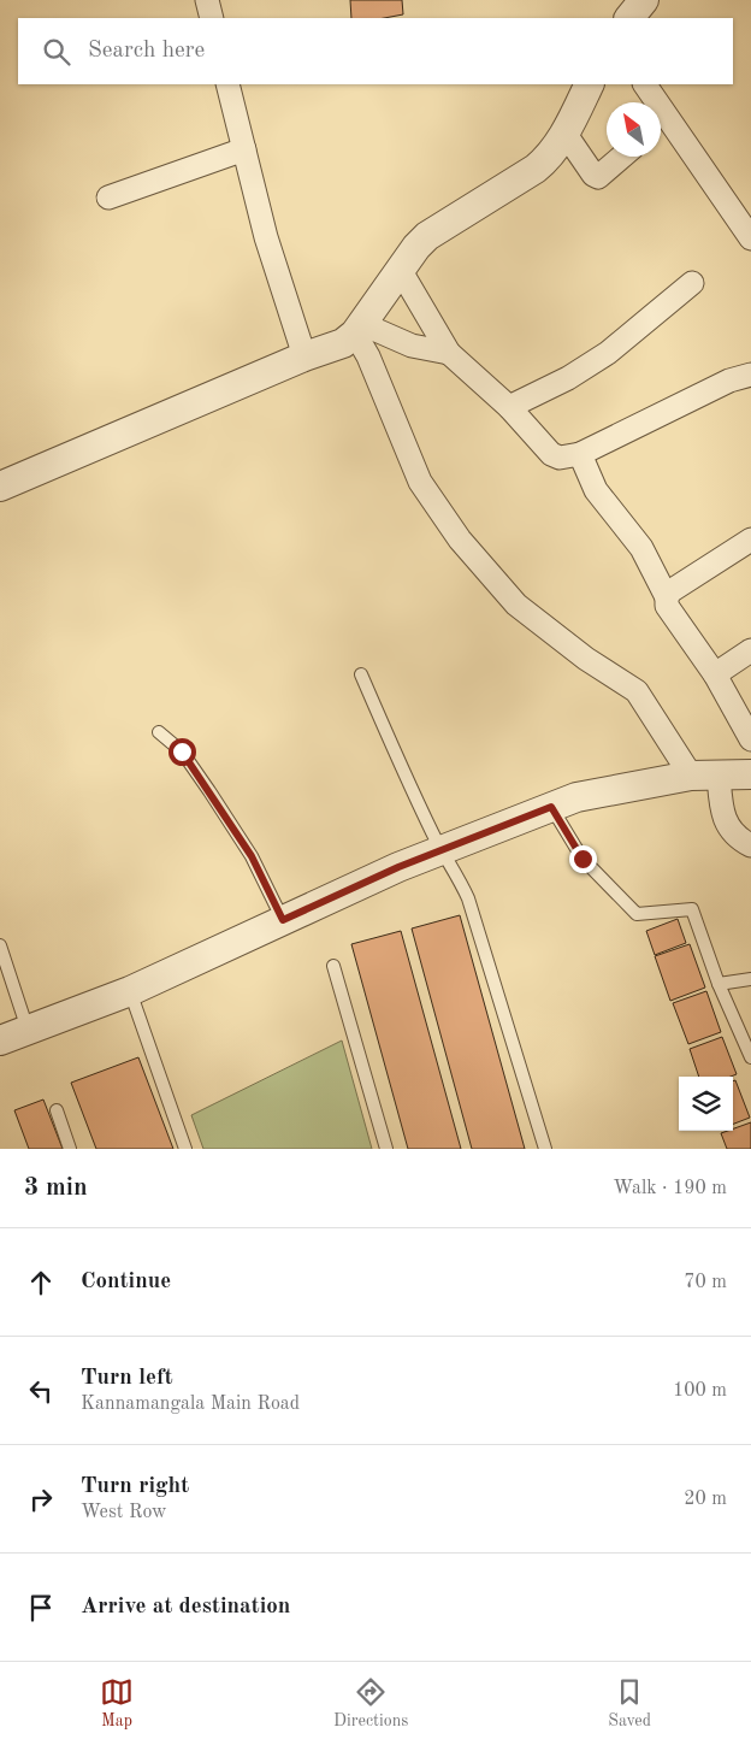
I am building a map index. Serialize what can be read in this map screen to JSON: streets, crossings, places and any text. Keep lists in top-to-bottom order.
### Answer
{
  "north": "top left",
  "page": {
    "search": "Search here",
    "heading": ["3 min", "Walk · 190 m"],
    "list": [
      ["Continue", "70 m"],
      ["Turn left", "Kannamangala Main Road", "100 m"],
      ["Turn right", "West Row", "20 m"],
      "Arrive at destination"
    ],
    "nav": ["Map", "Directions", "Saved"]
  }
}
